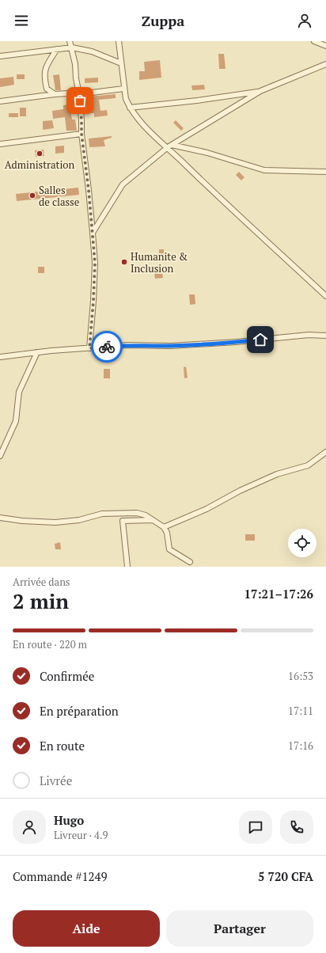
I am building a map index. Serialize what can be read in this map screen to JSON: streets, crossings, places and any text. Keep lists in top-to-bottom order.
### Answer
{
  "places": ["Administration", "Salles de classe", "Humanite & Inclusion"],
  "page": {
    "header": "Zuppa",
    "heading": ["2 min", "Arrivée dans", "17:21–17:26"],
    "panel": [
      "Hugo",
      "Livreur · 4.9",
      "Commande #1249",
      "5 720 CFA"
    ],
    "bar": "En route · 220 m",
    "list": [
      ["Confirmée", "16:53"],
      ["En préparation", "17:11"],
      ["En route", "17:16"],
      "Livrée"
    ],
    "buttons": ["Aide", "Partager"]
  }
}
